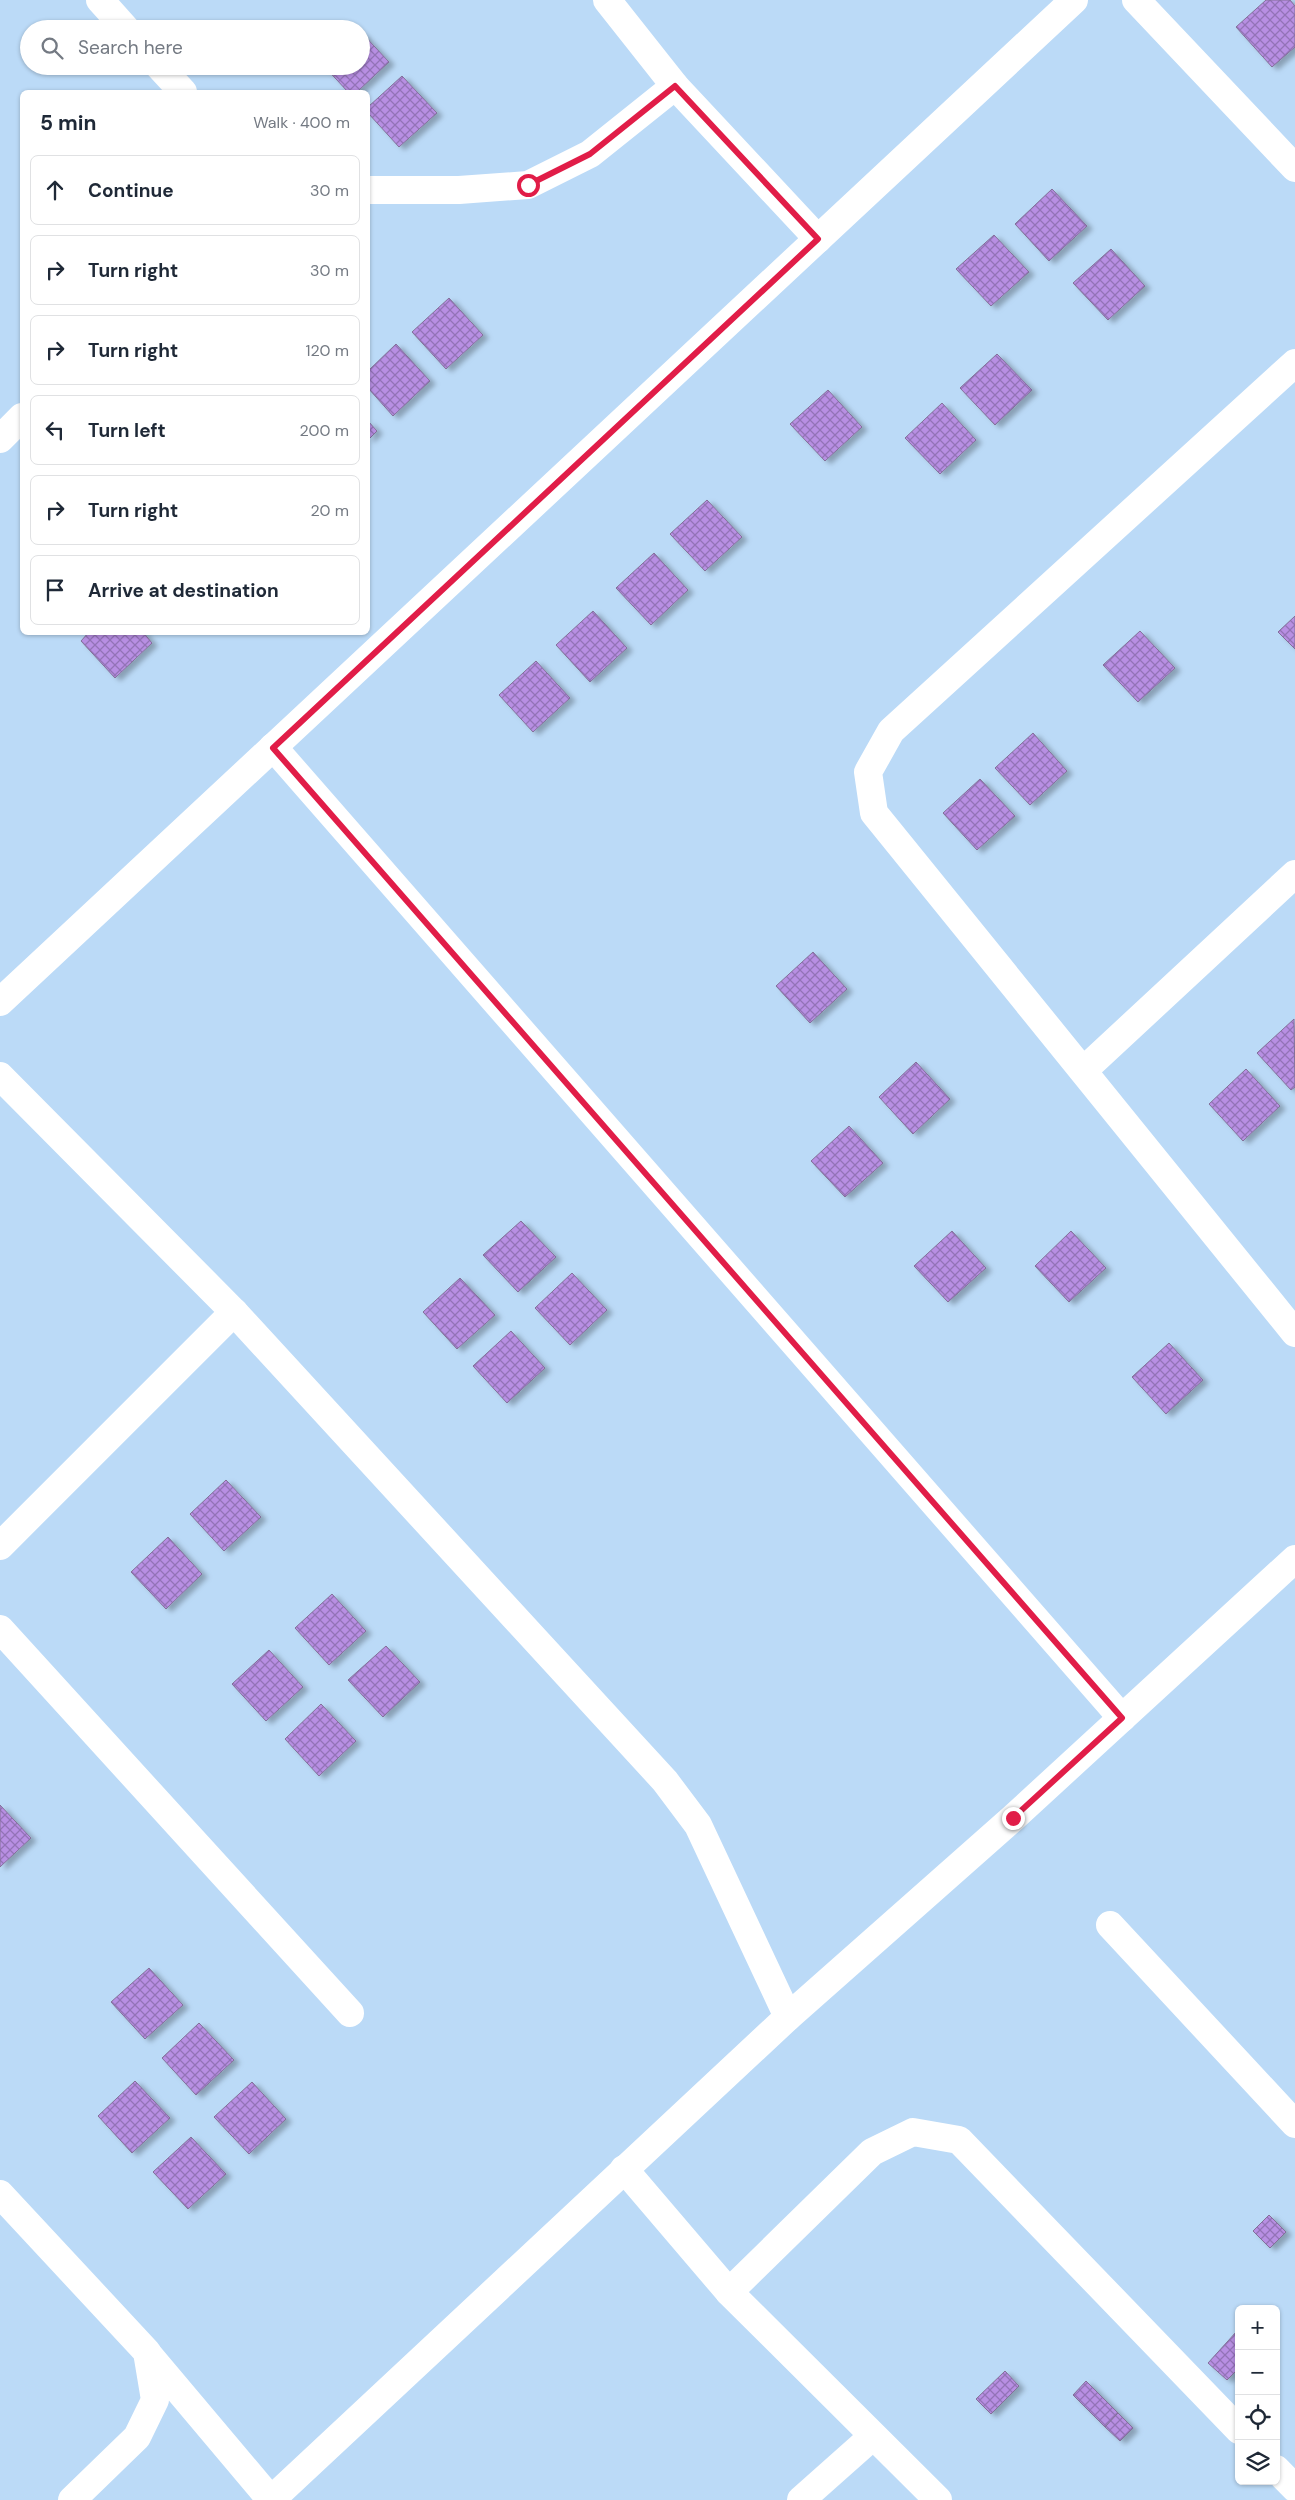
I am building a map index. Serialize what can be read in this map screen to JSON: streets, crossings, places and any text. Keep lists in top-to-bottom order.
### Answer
{
  "page": {
    "search": "Search here",
    "heading": ["5 min", "Walk · 400 m"],
    "list": [
      ["Continue", "30 m"],
      ["Turn right", "30 m"],
      ["Turn right", "120 m"],
      ["Turn left", "200 m"],
      ["Turn right", "20 m"],
      "Arrive at destination"
    ],
    "map_buttons": ["+", "−"]
  }
}
